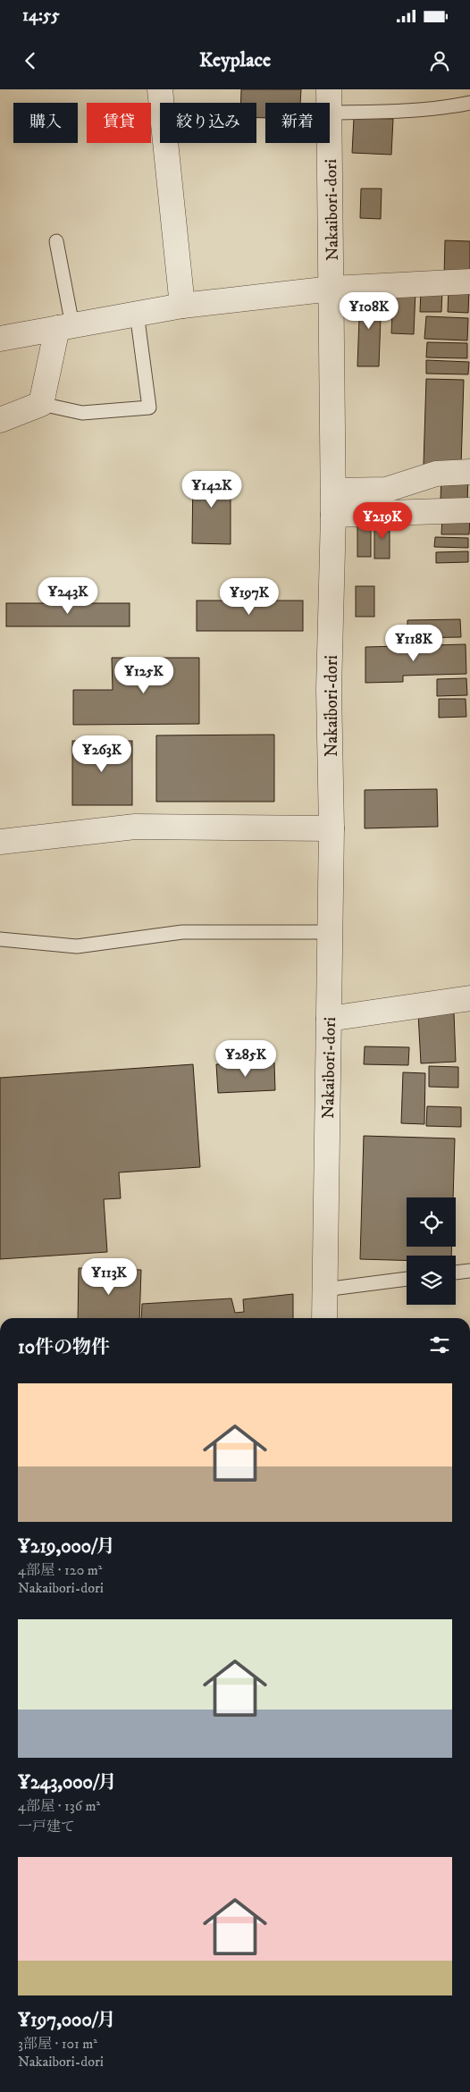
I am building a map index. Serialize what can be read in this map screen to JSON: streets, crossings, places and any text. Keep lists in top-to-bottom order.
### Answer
{
  "streets": {
    "street": ["Nakaibori-dori"]
  },
  "page": {
    "status": "14:55",
    "header": "Keyplace",
    "chip": [
      "購入",
      "賃貸",
      "絞り込み",
      "新着"
    ],
    "price": [
      "¥108K",
      "¥142K",
      "¥219K",
      "¥243K",
      "¥197K",
      "¥118K",
      "¥125K",
      "¥263K",
      "¥285K",
      "¥113K"
    ],
    "heading": "10件の物件",
    "list": [
      {
        "name": "¥219,000/月",
        "note": "4部屋 · 120 m² · Nakaibori-dori"
      },
      {
        "name": "¥243,000/月",
        "note": "4部屋 · 136 m² · 一戸建て"
      },
      {
        "name": "¥197,000/月",
        "note": "3部屋 · 101 m² · Nakaibori-dori"
      }
    ]
  }
}
